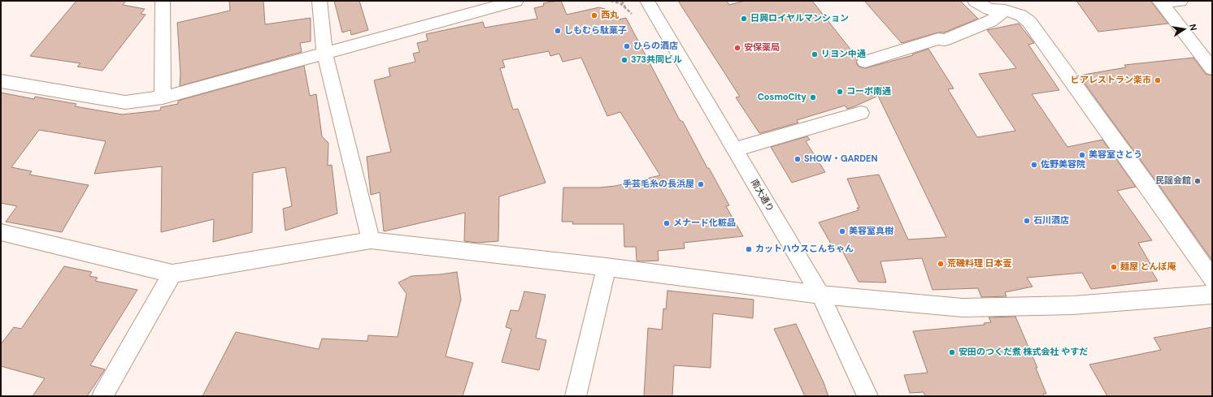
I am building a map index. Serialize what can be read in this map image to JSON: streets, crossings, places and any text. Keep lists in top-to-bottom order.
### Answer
{
  "streets": {
    "street": ["南大通り"]
  },
  "places": [
    "西丸",
    "日興ロイヤルマンション",
    "しもむら駄菓子",
    "ひらの酒店",
    "安保薬局",
    "リヨン中通",
    "373共同ビル",
    "ビアレストラン楽市",
    "コーポ南通",
    "CosmoCity",
    "美容室さとう",
    "SHOW・GARDEN",
    "佐野美容院",
    "民謡会館",
    "手芸毛糸の長浜屋",
    "石川酒店",
    "メナード化粧品",
    "美容室真樹",
    "カットハウスこんちゃん",
    "荒磯料理 日本壹",
    "麺屋 とんぼ庵",
    "安田のつくだ煮 株式会社 やすだ"
  ],
  "north": "right"
}
